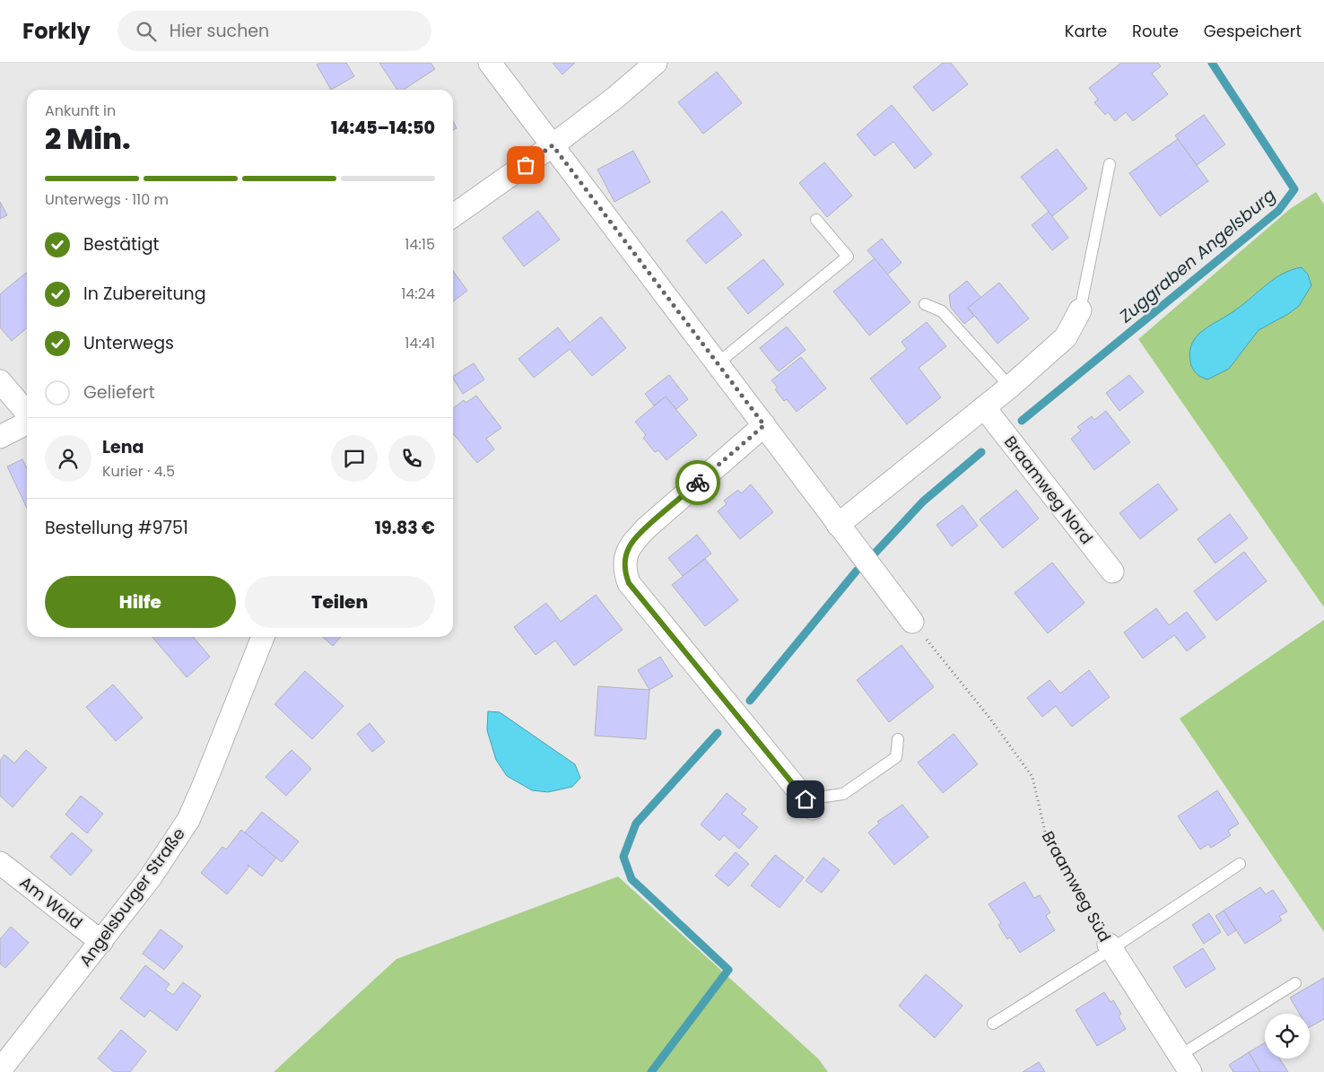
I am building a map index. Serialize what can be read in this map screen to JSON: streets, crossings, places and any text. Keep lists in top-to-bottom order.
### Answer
{
  "streets": {
    "street": [
      "Braamweg Nord",
      "Braamweg Süd",
      "Angelsburger Straße",
      "Am Wald"
    ]
  },
  "crossings": [
    ["Angelsburger Straße", "Am Wald"]
  ],
  "water": ["Zuggraben Angelsburg"],
  "page": {
    "header": "Forkly",
    "search": "Hier suchen",
    "nav": ["Karte", "Route", "Gespeichert"],
    "heading": ["2 Min.", "Ankunft in", "14:45–14:50"],
    "panel": [
      "Lena",
      "Kurier · 4.5",
      "Bestellung #9751",
      "19.83 €"
    ],
    "bar": "Unterwegs · 110 m",
    "list": [
      ["Bestätigt", "14:15"],
      ["In Zubereitung", "14:24"],
      ["Unterwegs", "14:41"],
      "Geliefert"
    ],
    "buttons": ["Hilfe", "Teilen"]
  }
}
